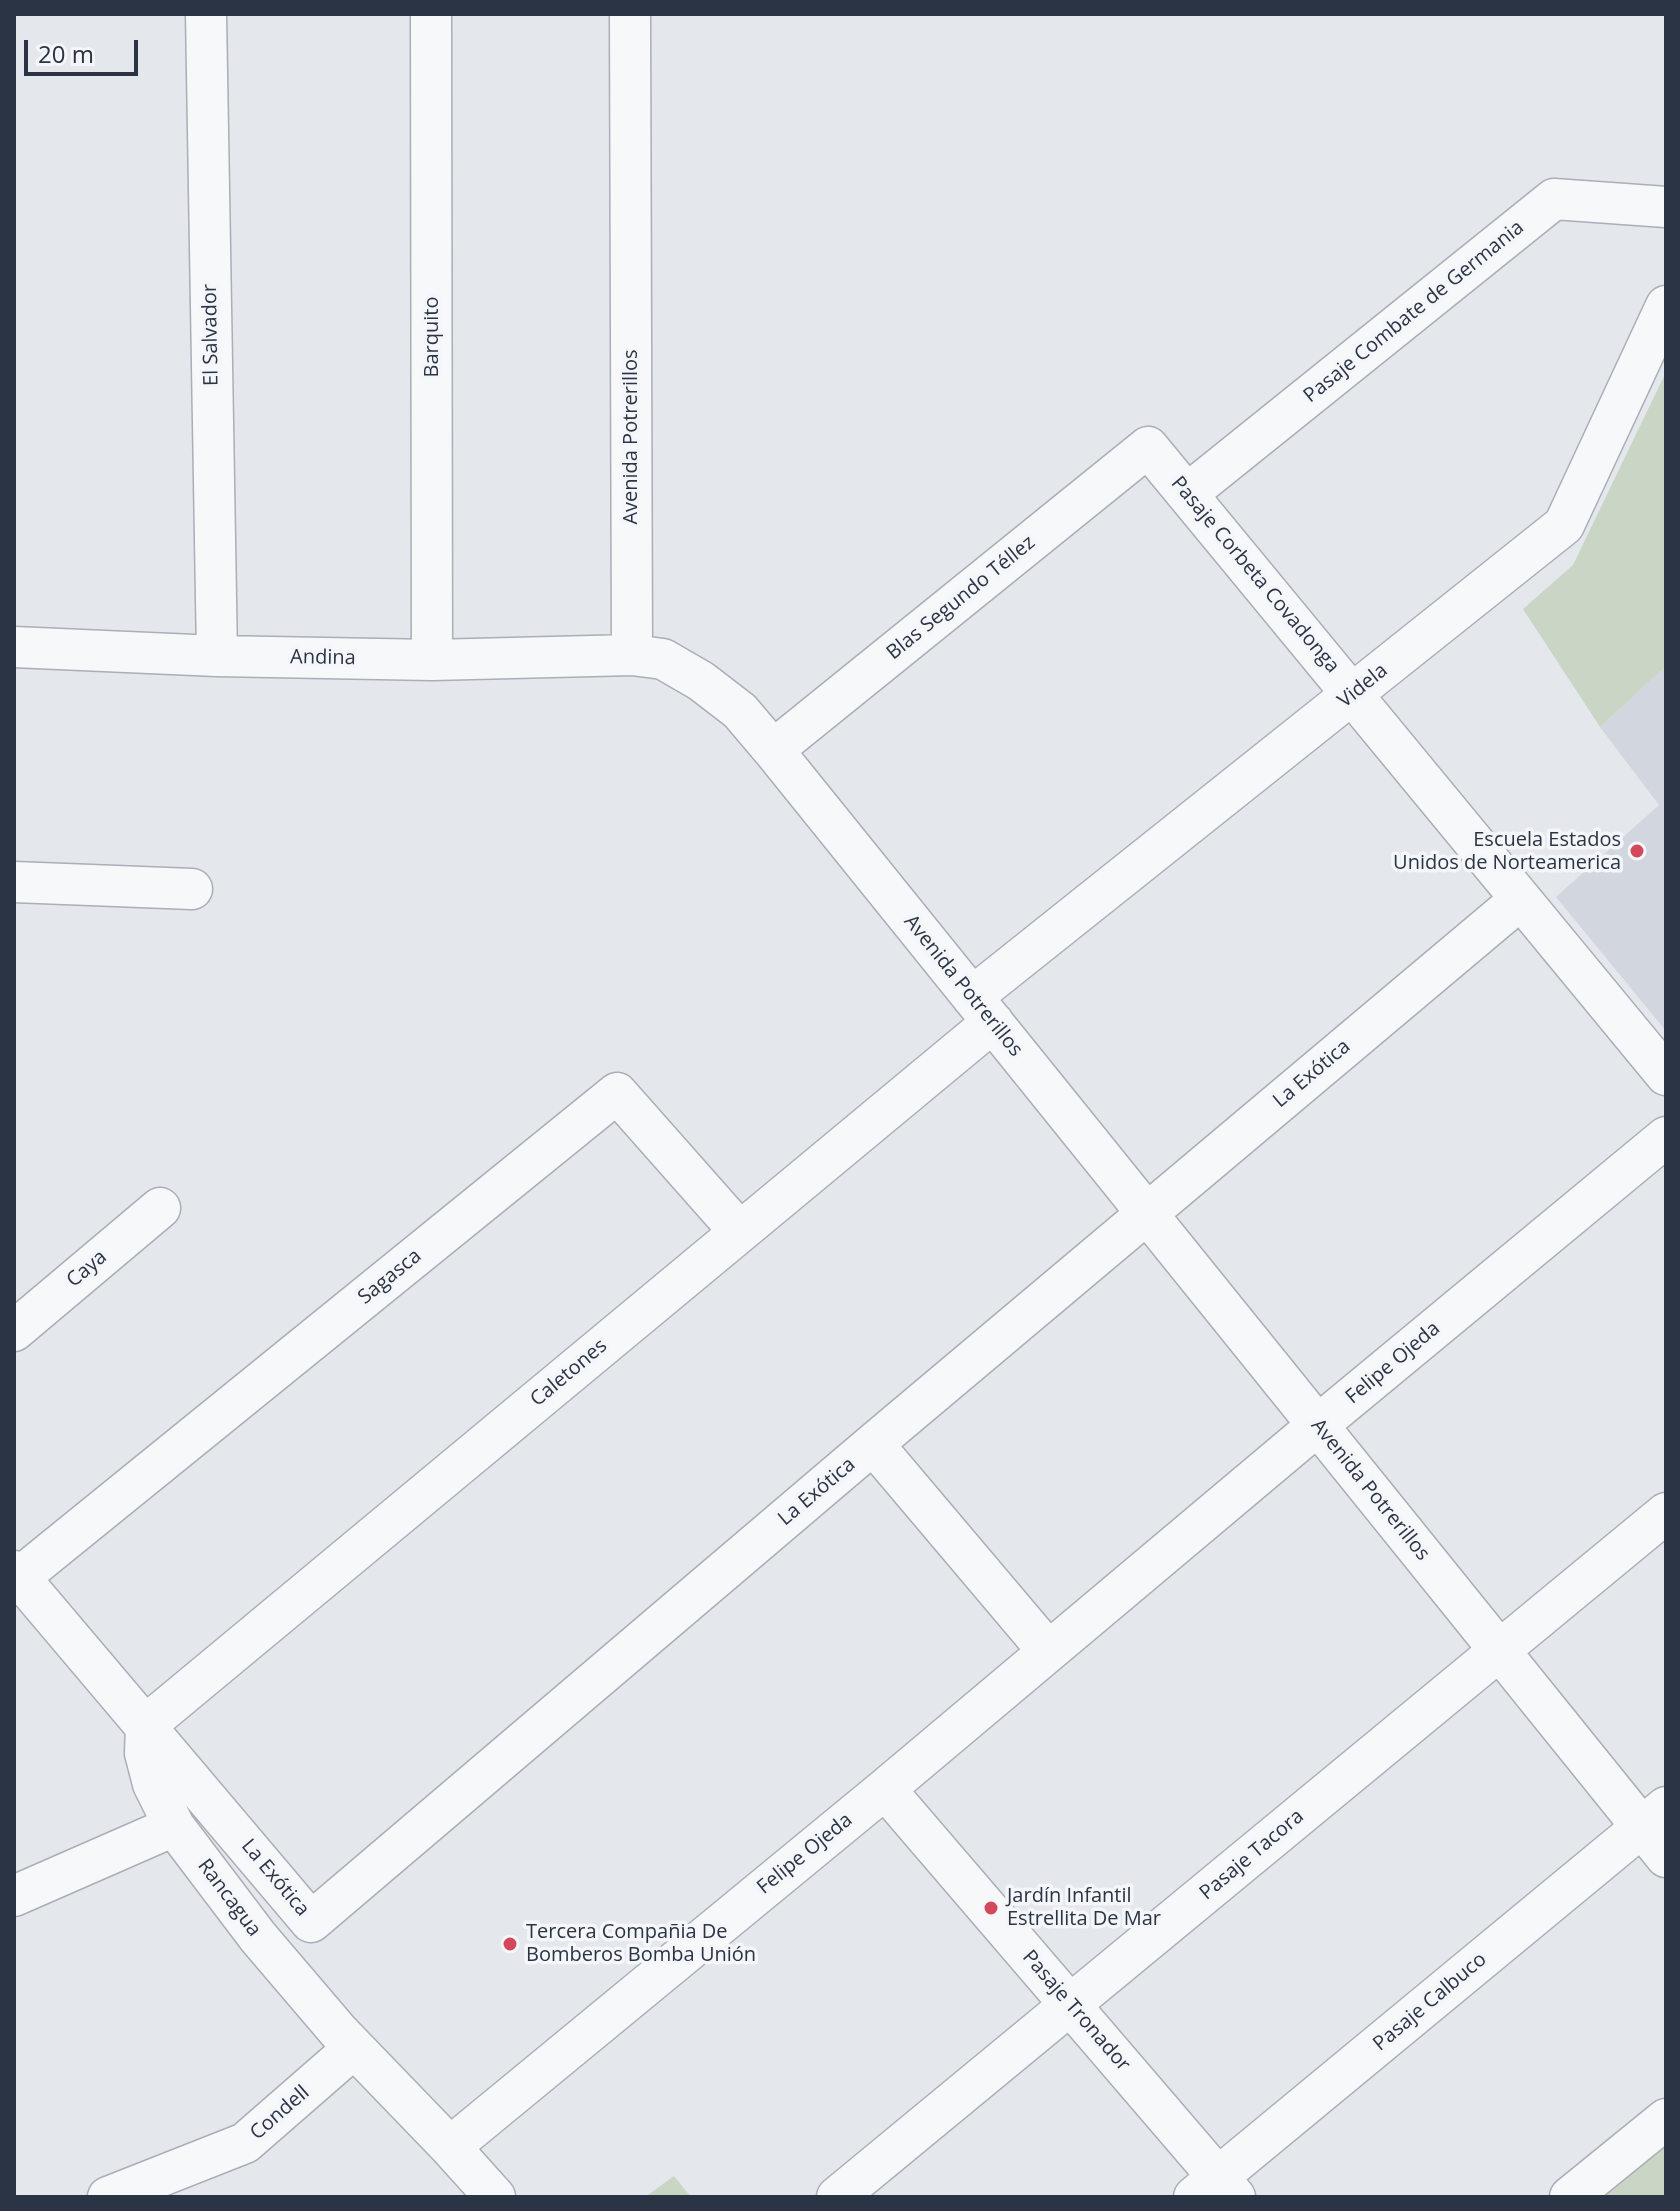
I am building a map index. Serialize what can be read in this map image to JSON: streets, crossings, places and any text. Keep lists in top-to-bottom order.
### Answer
{
  "streets": {
    "street": [
      "Pasaje Combate de Germania",
      "El Salvador",
      "Barquito",
      "Avenida Potrerillos",
      "Pasaje Corbeta Covadonga",
      "Blas Segundo Téllez",
      "Andina",
      "Videla",
      "La Exótica",
      "Caya",
      "Sagasca",
      "Felipe Ojeda",
      "Caletones",
      "Pasaje Tacora",
      "Rancagua",
      "Pasaje Calbuco",
      "Pasaje Tronador",
      "Condell"
    ]
  },
  "crossings": [
    ["Pasaje Combate de Germania", "Pasaje Corbeta Covadonga"],
    ["El Salvador", "Andina"],
    ["Barquito", "Andina"],
    ["Avenida Potrerillos", "Blas Segundo Téllez"],
    ["Avenida Potrerillos", "Andina"],
    ["Avenida Potrerillos", "Videla"],
    ["Avenida Potrerillos", "La Exótica"],
    ["Avenida Potrerillos", "Felipe Ojeda"],
    ["Avenida Potrerillos", "Caletones"],
    ["Avenida Potrerillos", "Pasaje Tacora"],
    ["Avenida Potrerillos", "Pasaje Calbuco"],
    ["Pasaje Corbeta Covadonga", "Blas Segundo Téllez"],
    ["Pasaje Corbeta Covadonga", "Videla"],
    ["Pasaje Corbeta Covadonga", "La Exótica"],
    ["Videla", "Caletones"],
    ["La Exótica", "Caletones"],
    ["La Exótica", "Rancagua"],
    ["Sagasca", "Caletones"],
    ["Felipe Ojeda", "Rancagua"],
    ["Felipe Ojeda", "Pasaje Tronador"],
    ["Caletones", "Rancagua"],
    ["Pasaje Tacora", "Pasaje Tronador"],
    ["Rancagua", "Condell"],
    ["Pasaje Calbuco", "Pasaje Tronador"]
  ],
  "places": ["Escuela Estados Unidos de Norteamerica", "Jardín Infantil Estrellita De Mar", "Tercera Compañia De Bomberos Bomba Unión"],
  "scale_bar": "20 m"
}
